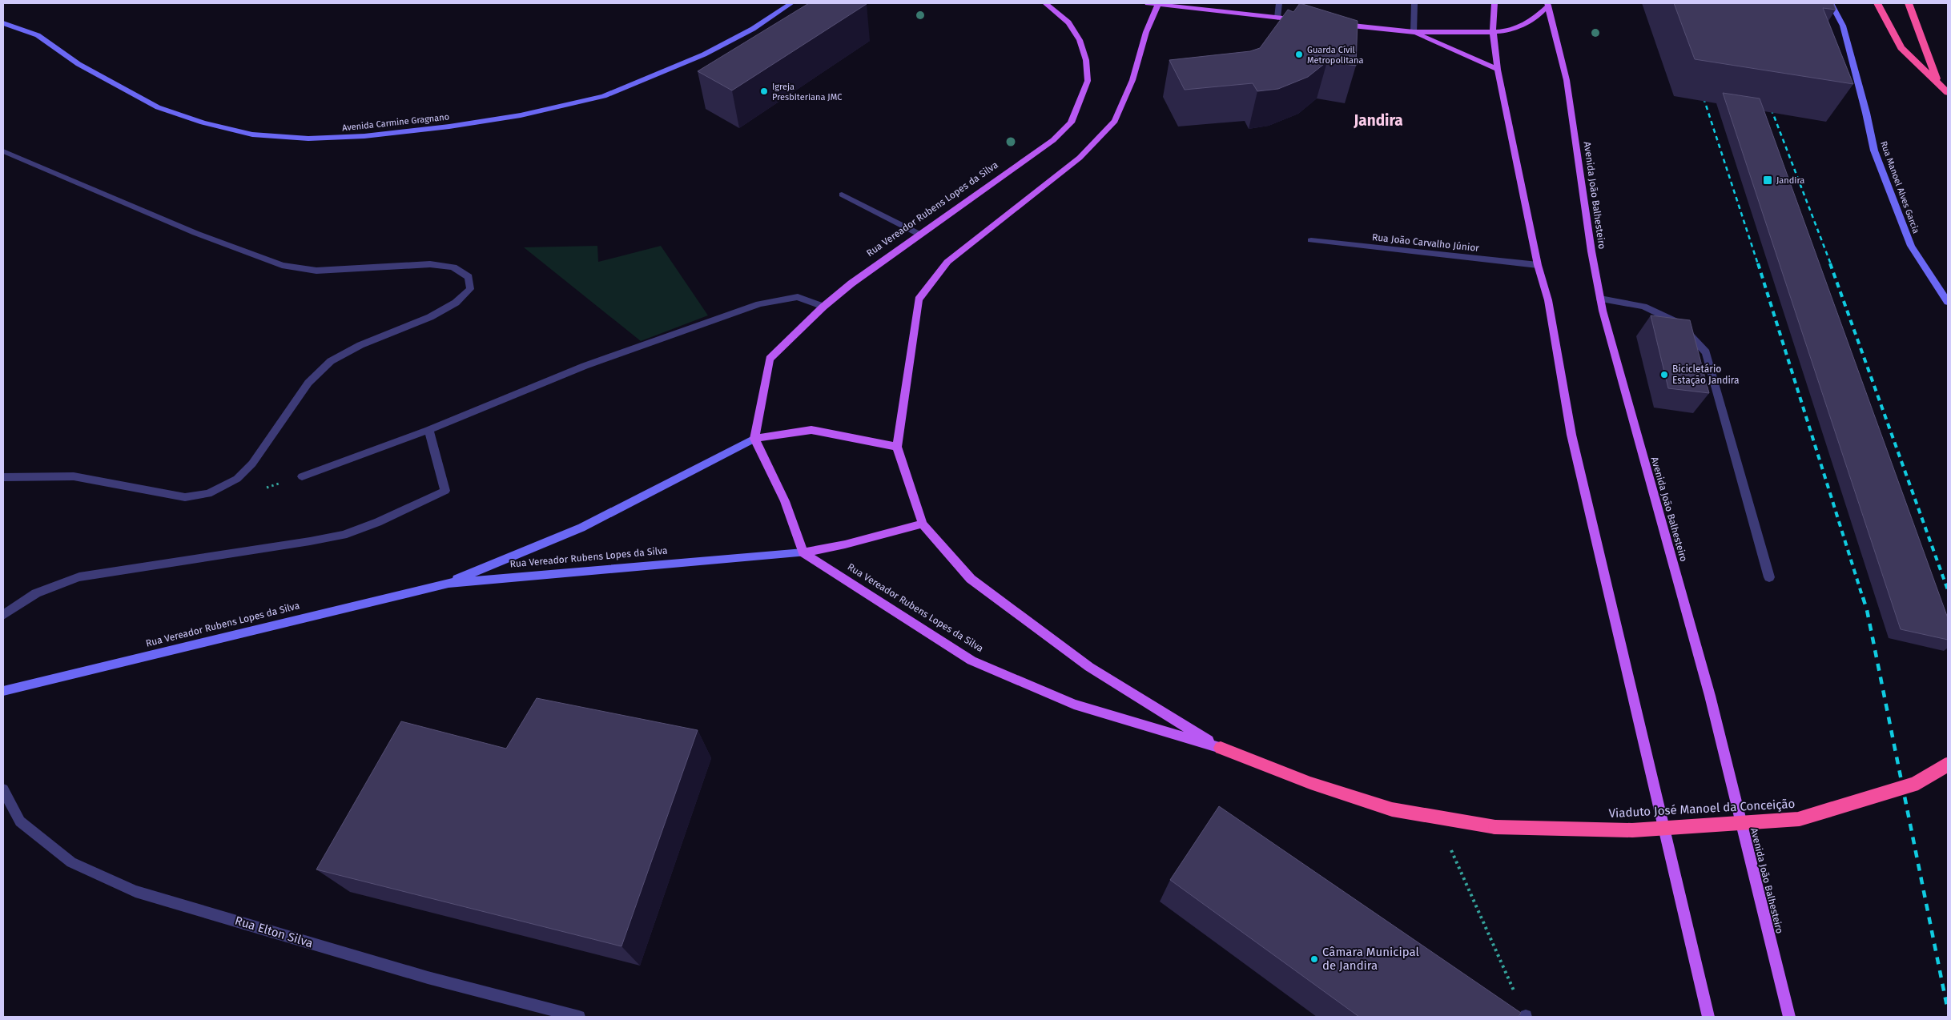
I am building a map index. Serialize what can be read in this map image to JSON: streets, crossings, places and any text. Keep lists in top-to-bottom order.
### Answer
{
  "streets": {
    "highway": ["Rua Vereador Rubens Lopes da Silva", "Viaduto José Manoel da Conceição"],
    "main road": ["Avenida João Balhesteiro"],
    "street": [
      "Avenida Carmine Gragnano",
      "Rua Manoel Alves Garcia",
      "Rua João Carvalho Júnior",
      "Rua Elton Silva"
    ]
  },
  "crossings": [
    ["Rua Vereador Rubens Lopes da Silva", "Viaduto José Manoel da Conceição"]
  ],
  "districts": ["Jandira"],
  "places": {
    "other": [
      "Guarda Cívil Metropolitana",
      "Igreja Presbiteriana JMC",
      "Bicicletário Estação Jandira",
      "Câmara Municipal de Jandira"
    ],
    "transit": ["Jandira"]
  }
}
